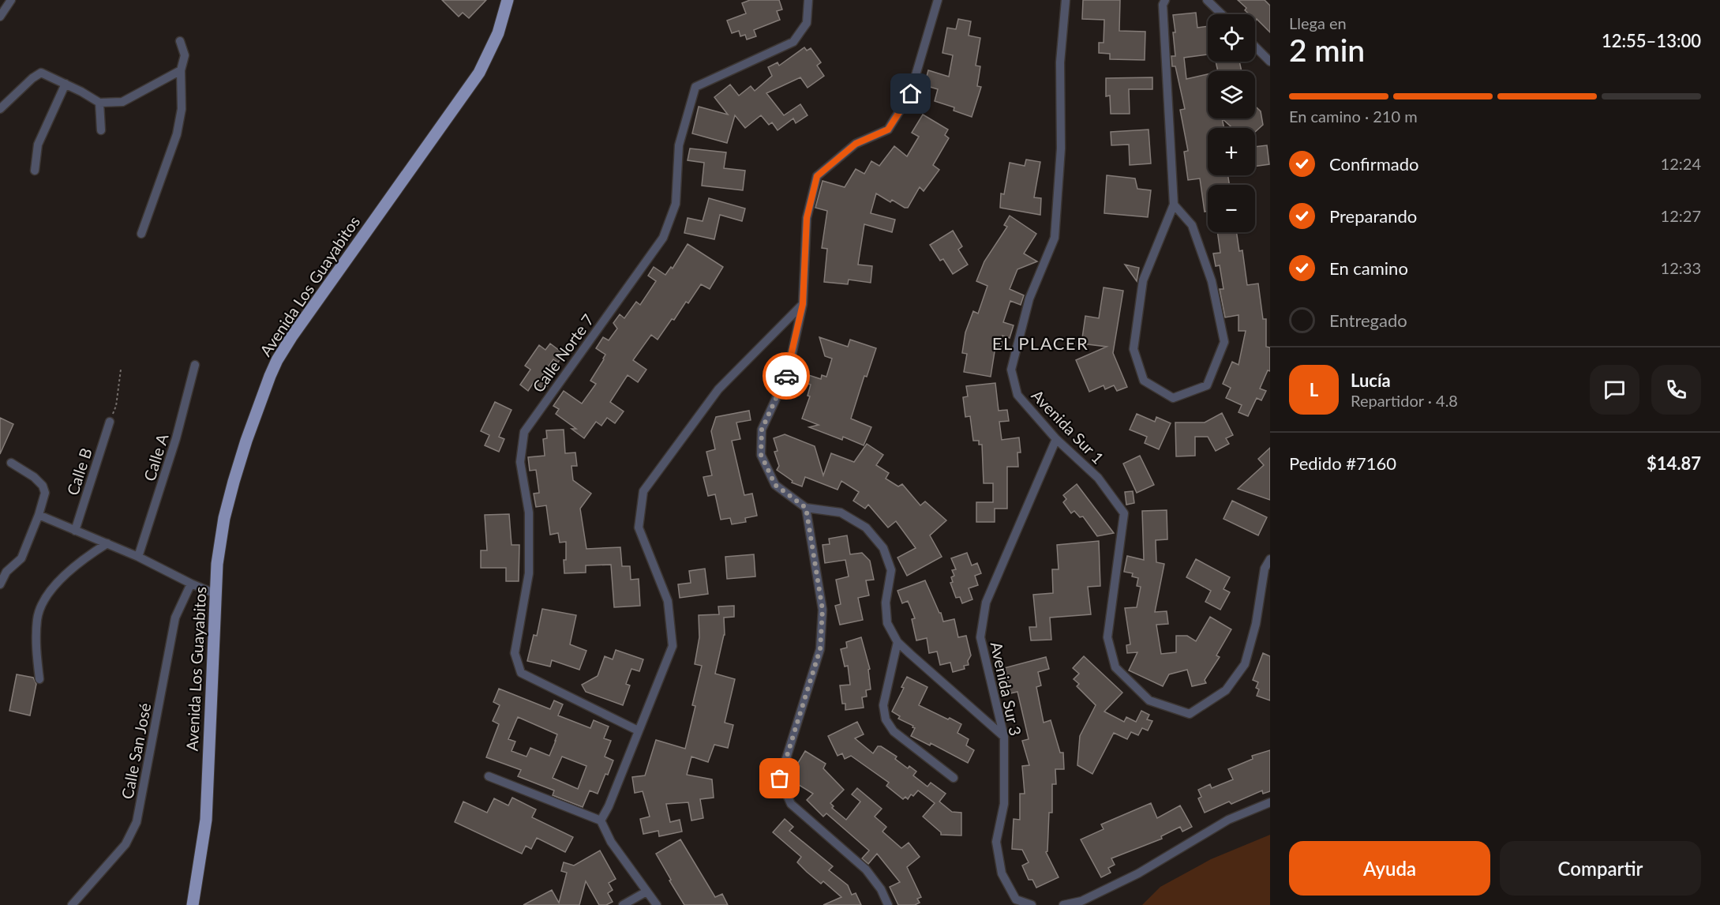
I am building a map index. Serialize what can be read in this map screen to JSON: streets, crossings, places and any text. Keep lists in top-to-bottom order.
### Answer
{
  "streets": {
    "main road": ["Avenida Los Guayabitos"],
    "street": [
      "Calle Norte 7",
      "Avenida Sur 1",
      "Calle A",
      "Calle B",
      "Avenida Sur 3",
      "Calle San José"
    ]
  },
  "crossings": [
    ["Avenida Sur 1", "Avenida Sur 3"]
  ],
  "districts": ["EL PLACER"],
  "page": {
    "heading": ["2 min", "Llega en", "12:55–13:00"],
    "panel": [
      "Lucía",
      "Repartidor · 4.8",
      "Pedido #7160",
      "$14.87"
    ],
    "map_buttons": ["+", "−"],
    "bar": "En camino · 210 m",
    "list": [
      ["Confirmado", "12:24"],
      ["Preparando", "12:27"],
      ["En camino", "12:33"],
      "Entregado"
    ],
    "round": "L",
    "buttons": ["Ayuda", "Compartir"]
  }
}
